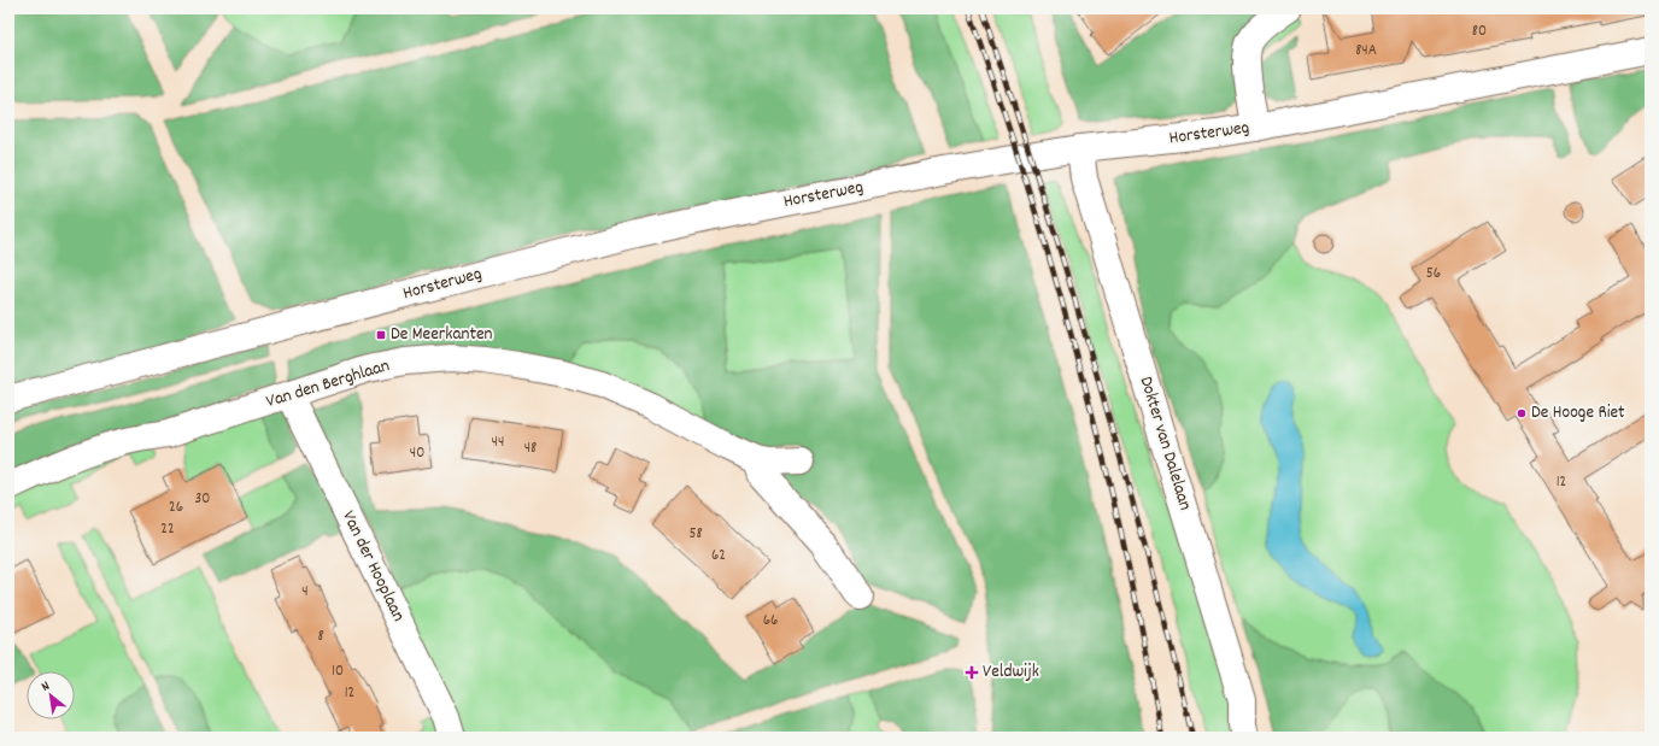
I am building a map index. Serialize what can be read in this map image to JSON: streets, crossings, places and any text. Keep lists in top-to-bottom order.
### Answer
{
  "streets": {
    "street": [
      "Horsterweg",
      "Van den Berghlaan",
      "Dokter van Dalelaan",
      "Van der Hooplaan"
    ]
  },
  "crossings": [
    ["Horsterweg", "Dokter van Dalelaan"],
    ["Van den Berghlaan", "Van der Hooplaan"]
  ],
  "places": {
    "transit": ["De Meerkanten"],
    "other": ["De Hooge Riet"],
    "health": ["Veldwijk"]
  },
  "house_numbers": [
    "80",
    "84A",
    "56",
    "44",
    "48",
    "40",
    "12",
    "30",
    "26",
    "22",
    "58",
    "62",
    "4",
    "66",
    "8",
    "10",
    "12"
  ],
  "north": "top left"
}
